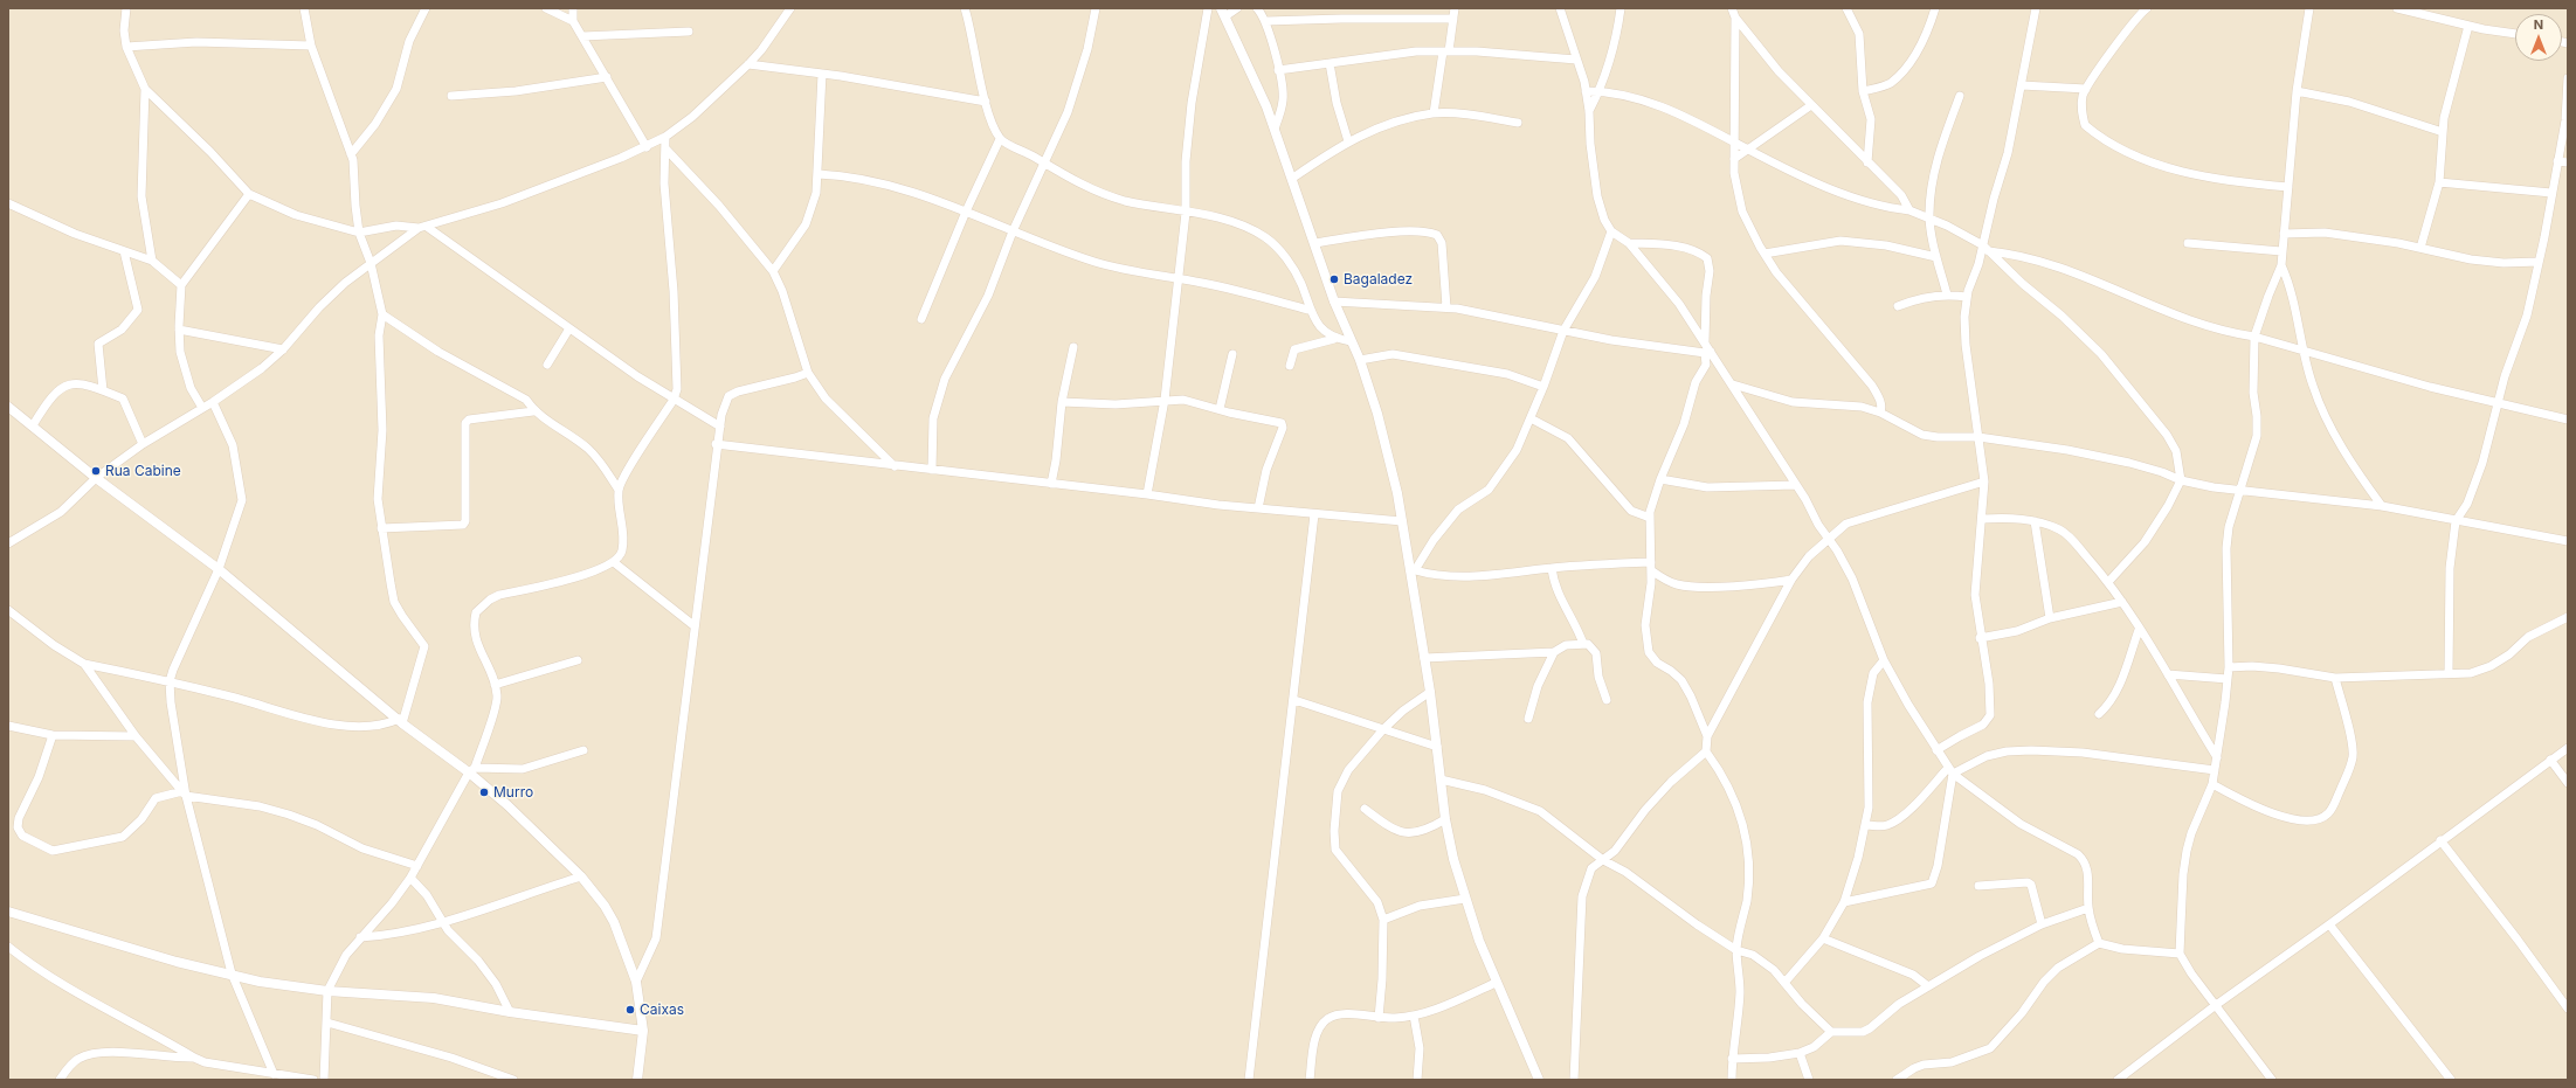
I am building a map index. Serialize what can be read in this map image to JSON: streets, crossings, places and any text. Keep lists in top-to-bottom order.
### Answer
{
  "places": [
    "Bagaladez",
    "Rua Cabine",
    "Murro",
    "Caixas"
  ],
  "north": "top"
}
